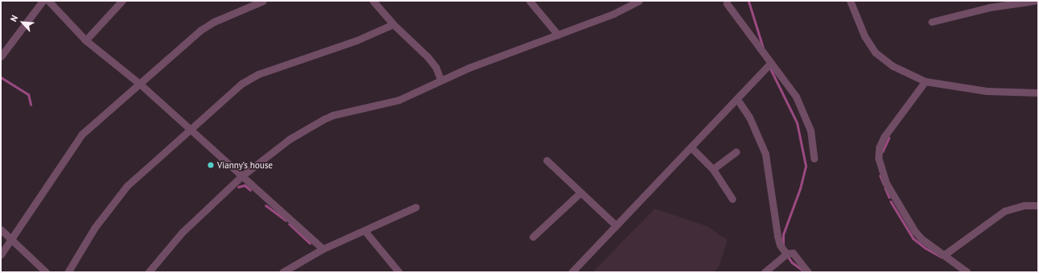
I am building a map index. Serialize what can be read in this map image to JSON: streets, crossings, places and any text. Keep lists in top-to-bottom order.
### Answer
{
  "places": ["Vianny’s house"],
  "north": "top left"
}
